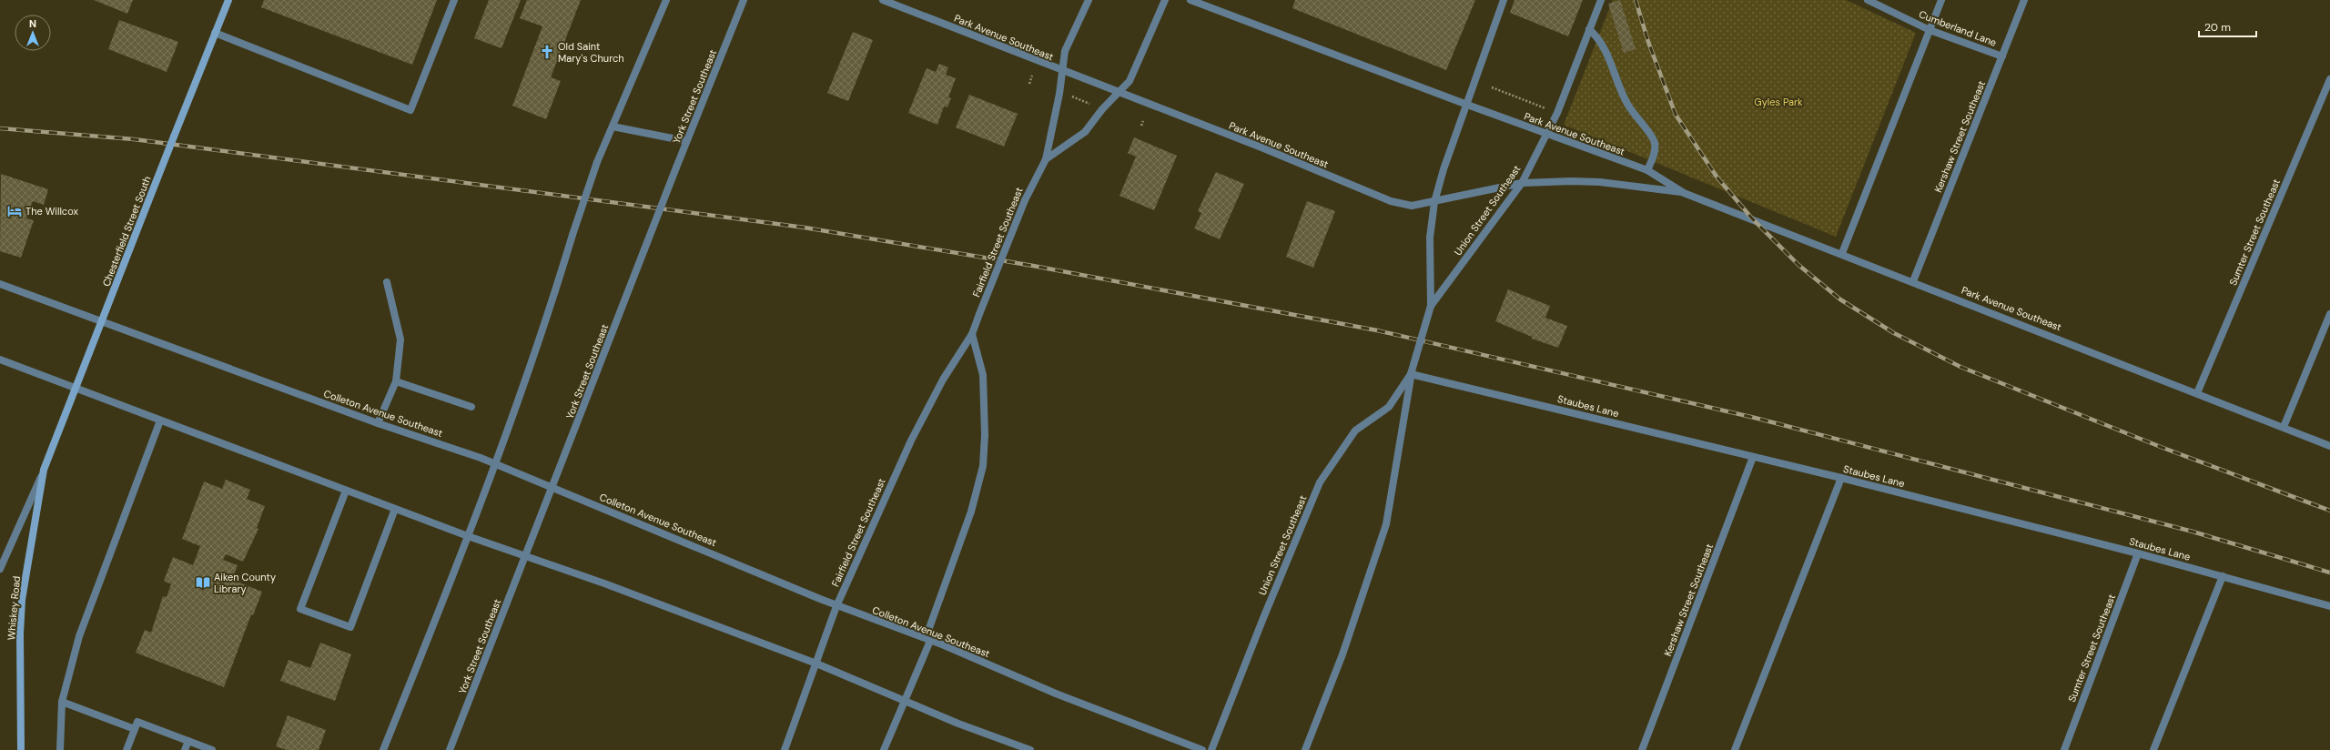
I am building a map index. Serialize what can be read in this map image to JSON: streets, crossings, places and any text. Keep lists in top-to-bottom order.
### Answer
{
  "streets": {
    "main road": ["Chesterfield Street South", "Whiskey Road"],
    "street": [
      "Cumberland Lane",
      "Park Avenue Southeast",
      "York Street Southeast",
      "Kershaw Street Southeast",
      "Union Street Southeast",
      "Sumter Street Southeast",
      "Fairfield Street Southeast",
      "Staubes Lane",
      "Colleton Avenue Southeast"
    ]
  },
  "crossings": [
    ["Cumberland Lane", "Kershaw Street Southeast"],
    ["Park Avenue Southeast", "Kershaw Street Southeast"],
    ["Park Avenue Southeast", "Union Street Southeast"],
    ["Park Avenue Southeast", "Sumter Street Southeast"],
    ["Park Avenue Southeast", "Fairfield Street Southeast"],
    ["York Street Southeast", "Colleton Avenue Southeast"],
    ["Kershaw Street Southeast", "Staubes Lane"],
    ["Union Street Southeast", "Staubes Lane"],
    ["Chesterfield Street South", "Colleton Avenue Southeast"],
    ["Chesterfield Street South", "Whiskey Road"],
    ["Sumter Street Southeast", "Staubes Lane"],
    ["Fairfield Street Southeast", "Colleton Avenue Southeast"]
  ],
  "parks": ["Gyles Park"],
  "places": {
    "church": ["Old Saint Mary's Church"],
    "hotel": ["The Willcox"],
    "library": ["Aiken County Library"]
  },
  "scale_bar": "20 m",
  "north": "top"
}
